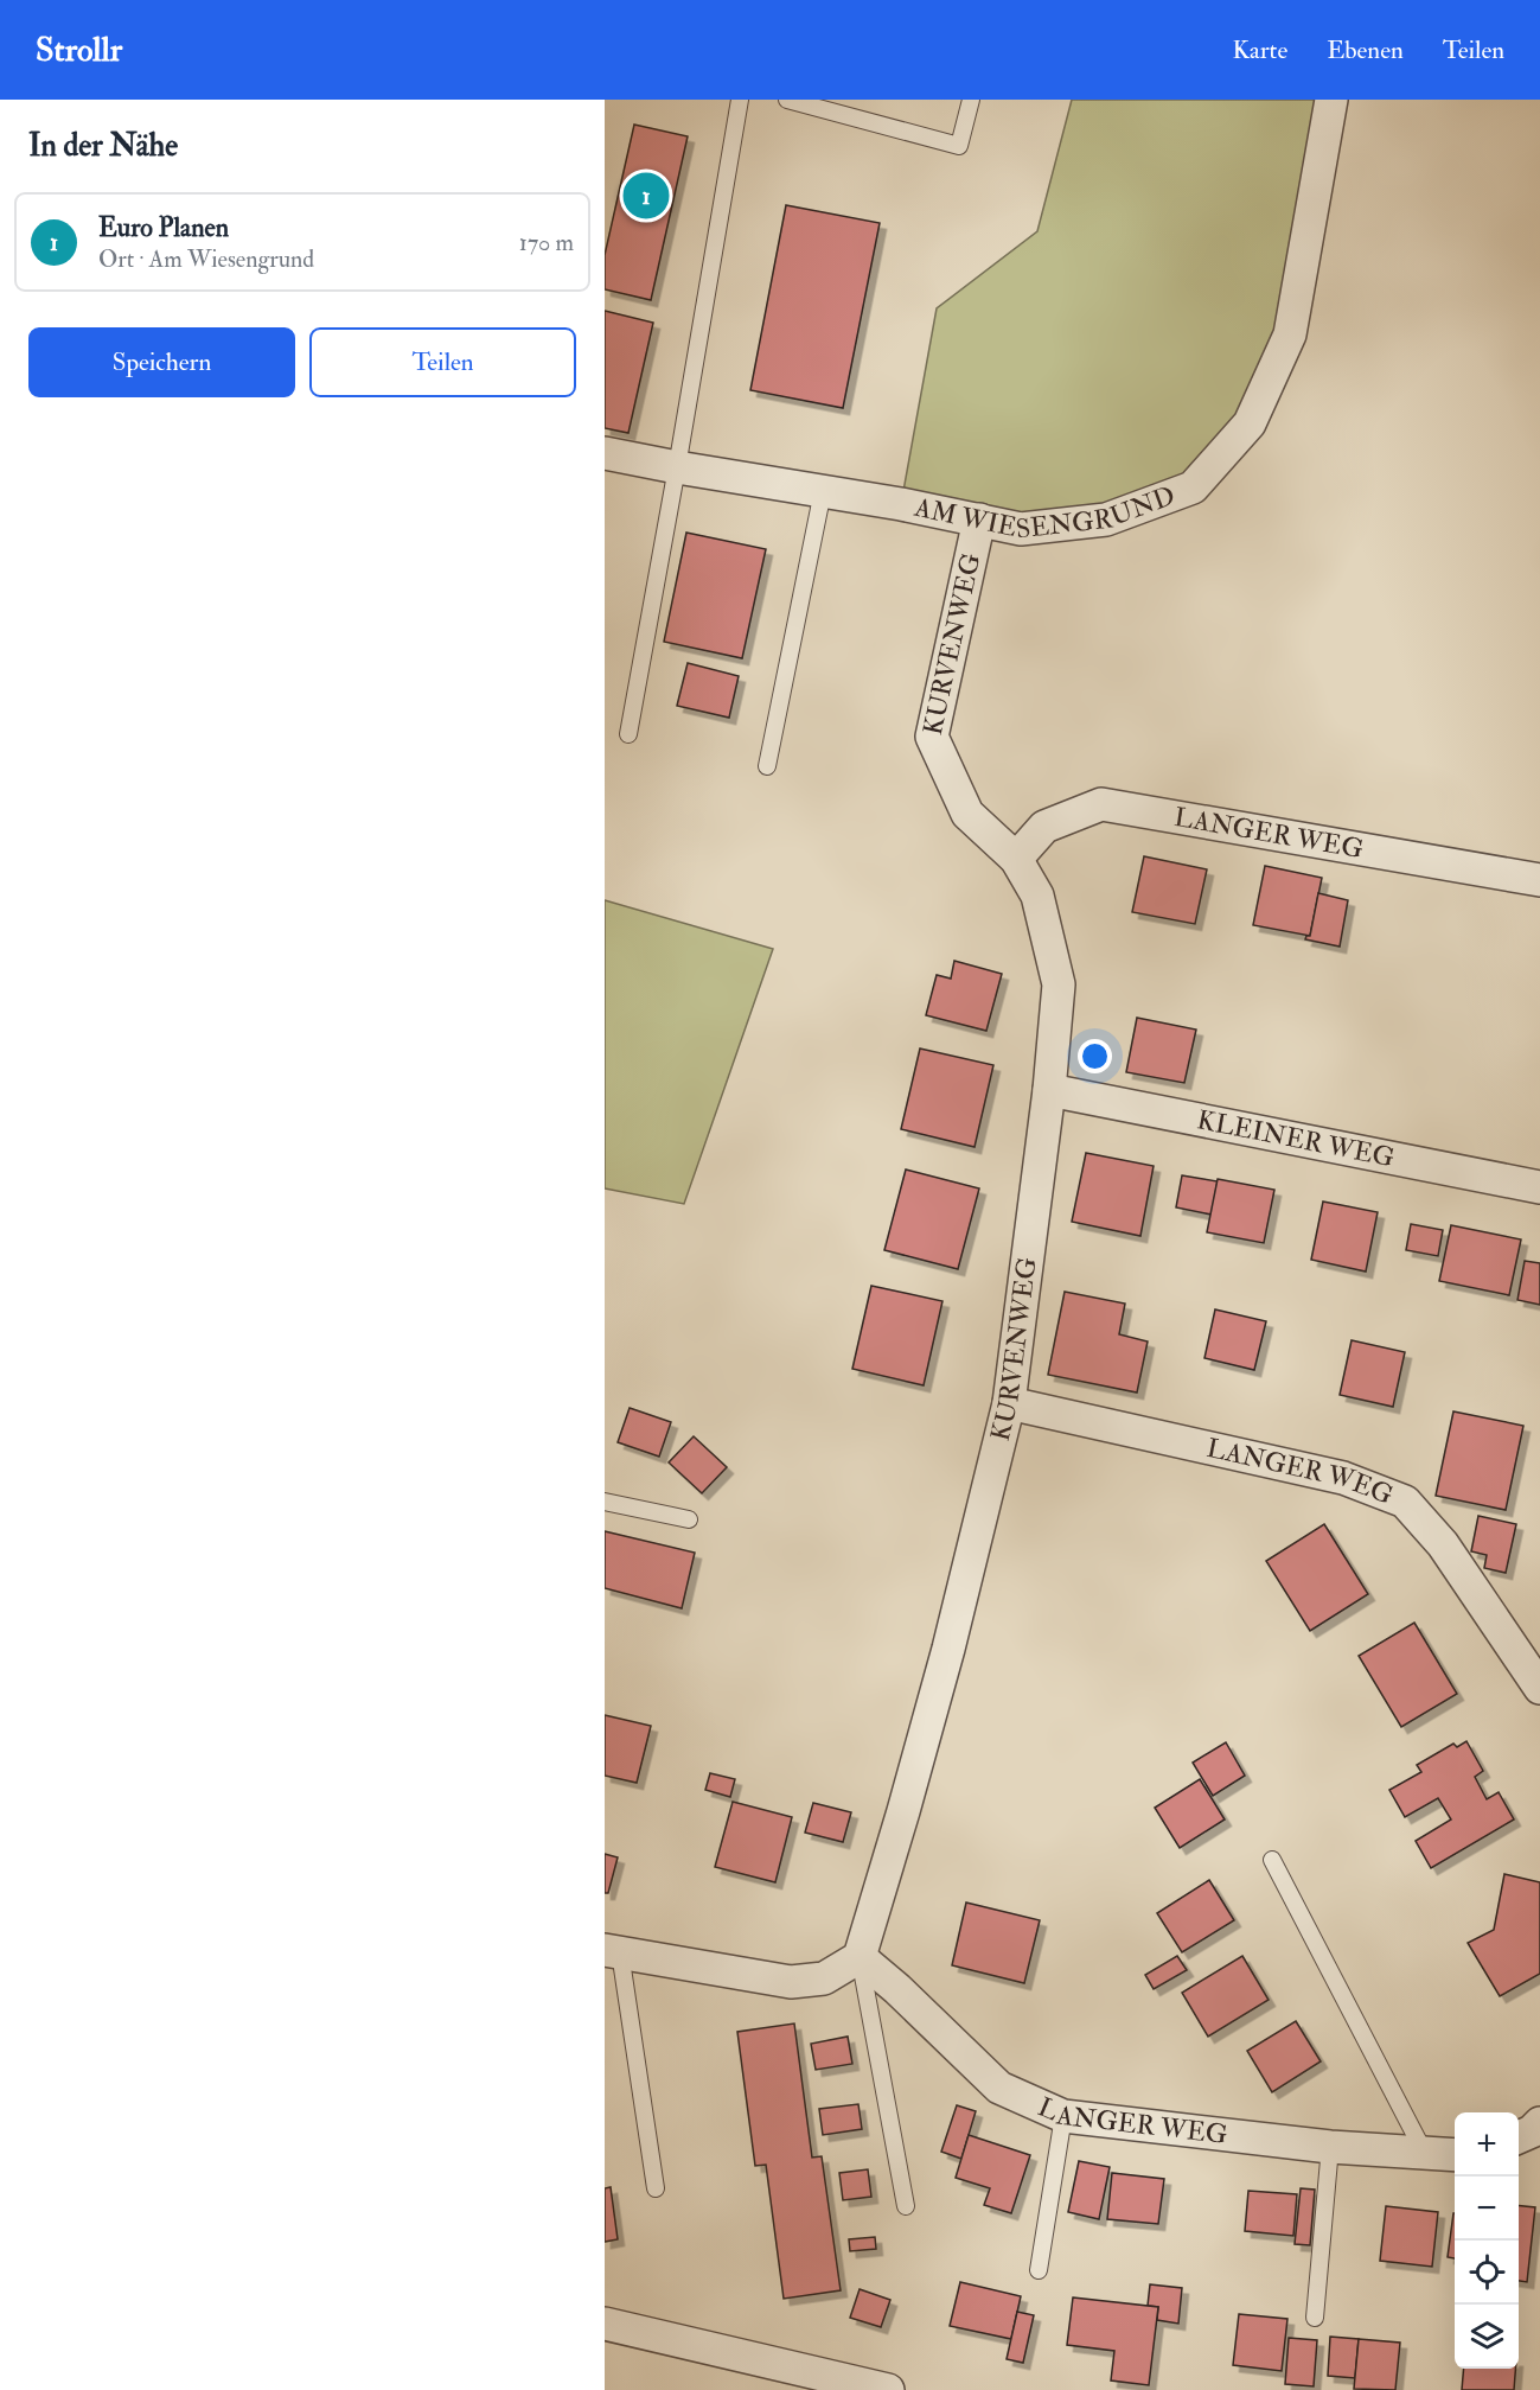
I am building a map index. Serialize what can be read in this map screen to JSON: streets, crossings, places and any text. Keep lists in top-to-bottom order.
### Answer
{
  "streets": {
    "street": [
      "AM WIESENGRUND",
      "KURVENWEG",
      "LANGER WEG",
      "KLEINER WEG"
    ]
  },
  "crossings": [
    ["AM WIESENGRUND", "KURVENWEG"],
    ["KURVENWEG", "LANGER WEG"],
    ["KURVENWEG", "KLEINER WEG"]
  ],
  "page": {
    "header": "Strollr",
    "nav": ["Karte", "Ebenen", "Teilen"],
    "heading": "In der Nähe",
    "pins": "1",
    "list": [
      {
        "mark": "1",
        "name": "Euro Planen",
        "note": "Ort · Am Wiesengrund",
        "value": "170 m"
      }
    ],
    "buttons": ["Speichern", "Teilen"],
    "map_buttons": ["+", "−"]
  }
}
